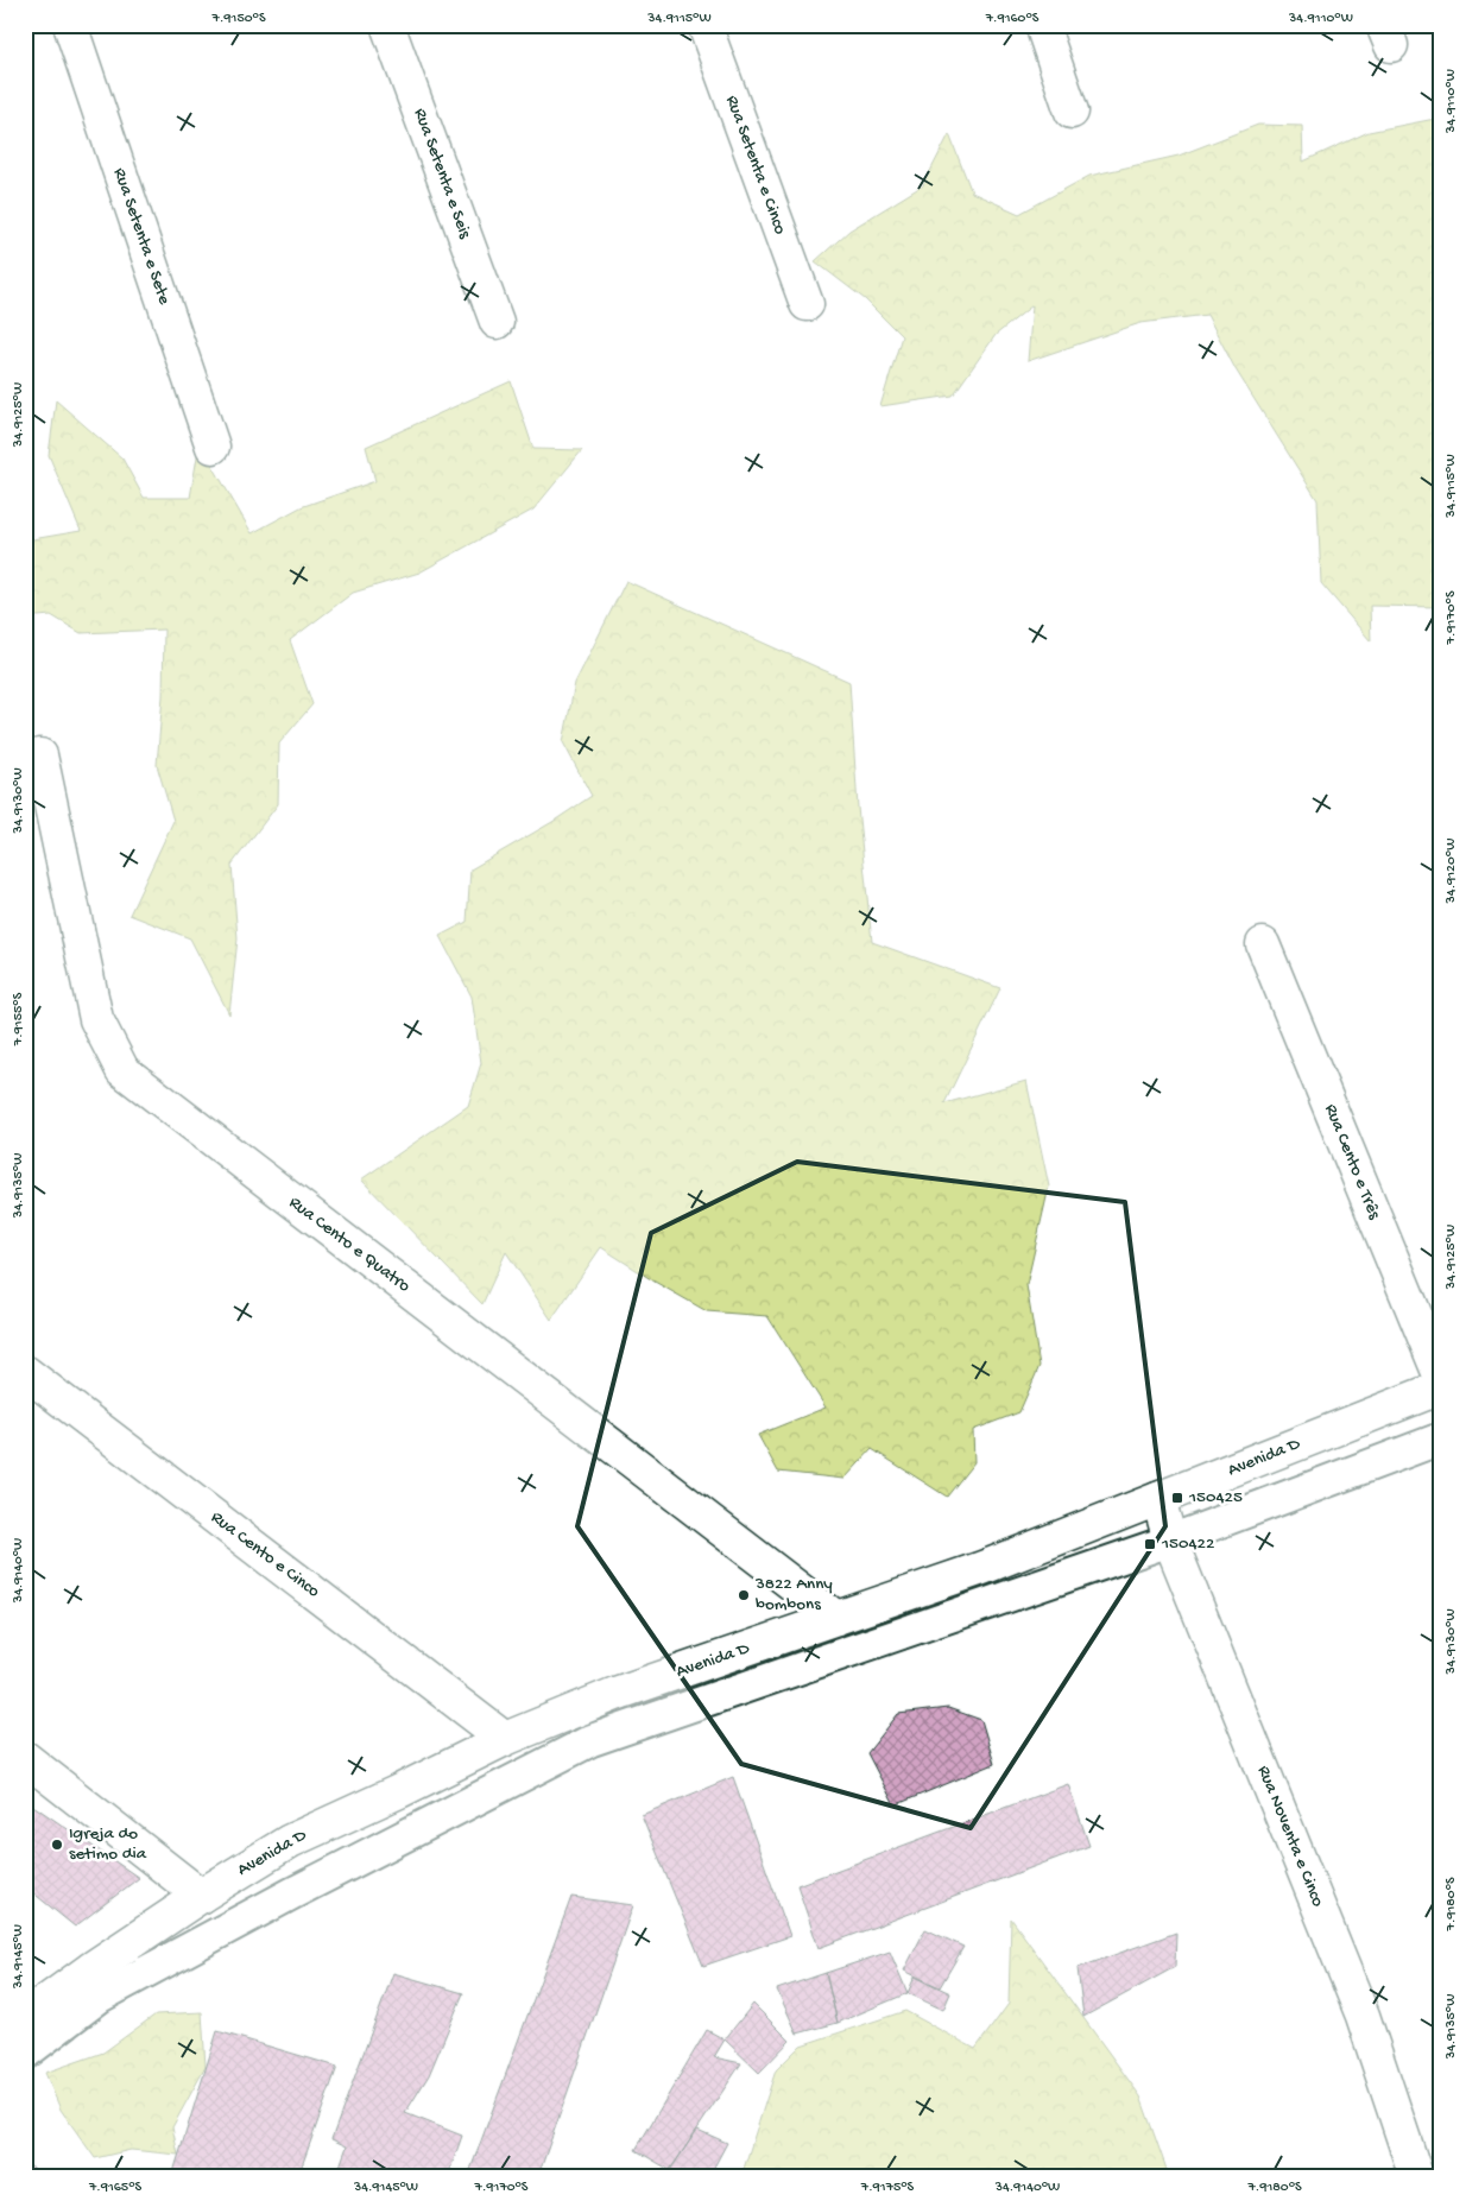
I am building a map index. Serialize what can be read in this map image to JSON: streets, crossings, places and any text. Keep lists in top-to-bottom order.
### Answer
{
  "streets": {
    "street": [
      "Rua Setenta e Cinco",
      "Rua Setenta e Seis",
      "Rua Setenta e Sete",
      "Rua Cento e Três",
      "Rua Cento e Quatro",
      "Avenida D",
      "Rua Cento e Cinco",
      "Rua Noventa e Cinco"
    ]
  },
  "crossings": [
    ["Rua Cento e Quatro", "Avenida D"],
    ["Avenida D", "Rua Cento e Cinco"],
    ["Avenida D", "Rua Noventa e Cinco"]
  ],
  "places": {
    "transit": ["150425", "150422"],
    "other": ["3822 Anny bombons", "Igreja do setimo dia"]
  },
  "coordinates": [
    "7.9150°S",
    "34.9115°W",
    "7.9160°S",
    "34.9110°W",
    "34.9125°W",
    "7.9170°S",
    "34.9130°W",
    "34.9120°W",
    "7.9155°S",
    "34.9135°W",
    "34.9140°W",
    "7.9180°S",
    "34.9145°W",
    "7.9165°S",
    "7.9175°S"
  ]
}
